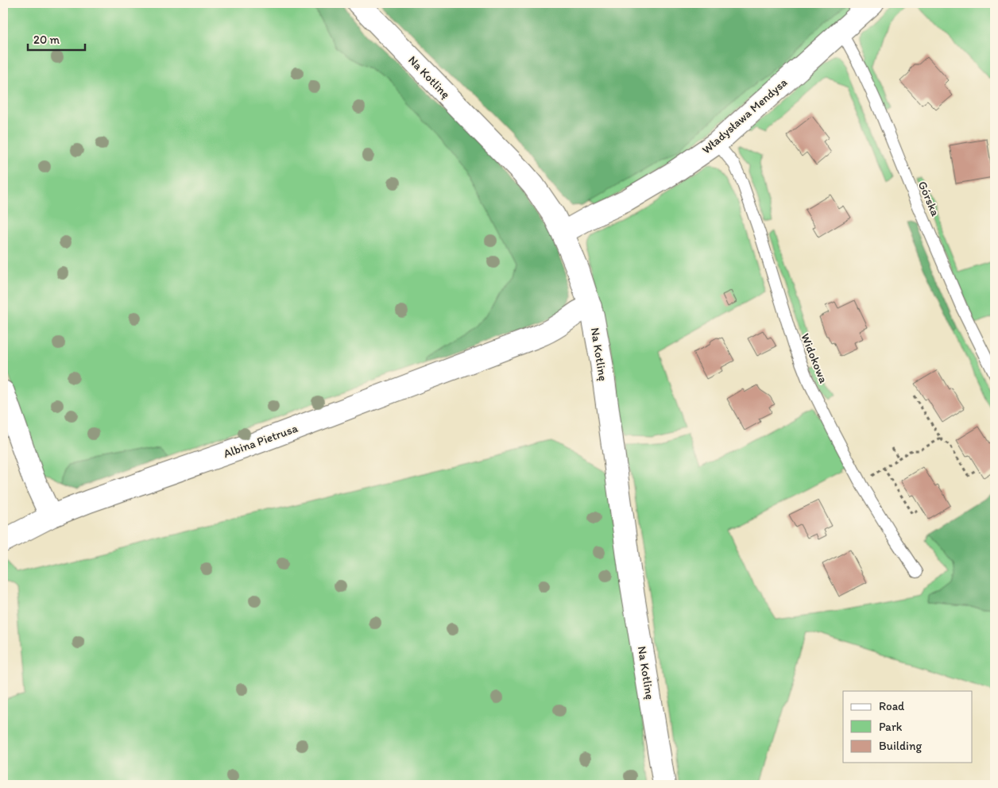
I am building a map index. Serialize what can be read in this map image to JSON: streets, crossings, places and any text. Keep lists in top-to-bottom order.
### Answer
{
  "streets": {
    "street": ["Na Kotlinę", "Władysława Mendysa", "Albina Pietrusa"],
    "lane": ["Górska", "Widokowa"]
  },
  "crossings": [
    ["Na Kotlinę", "Władysława Mendysa"],
    ["Na Kotlinę", "Albina Pietrusa"],
    ["Władysława Mendysa", "Górska"],
    ["Władysława Mendysa", "Widokowa"]
  ],
  "legend": ["Road", "Park", "Building"],
  "scale_bar": "20 m"
}
